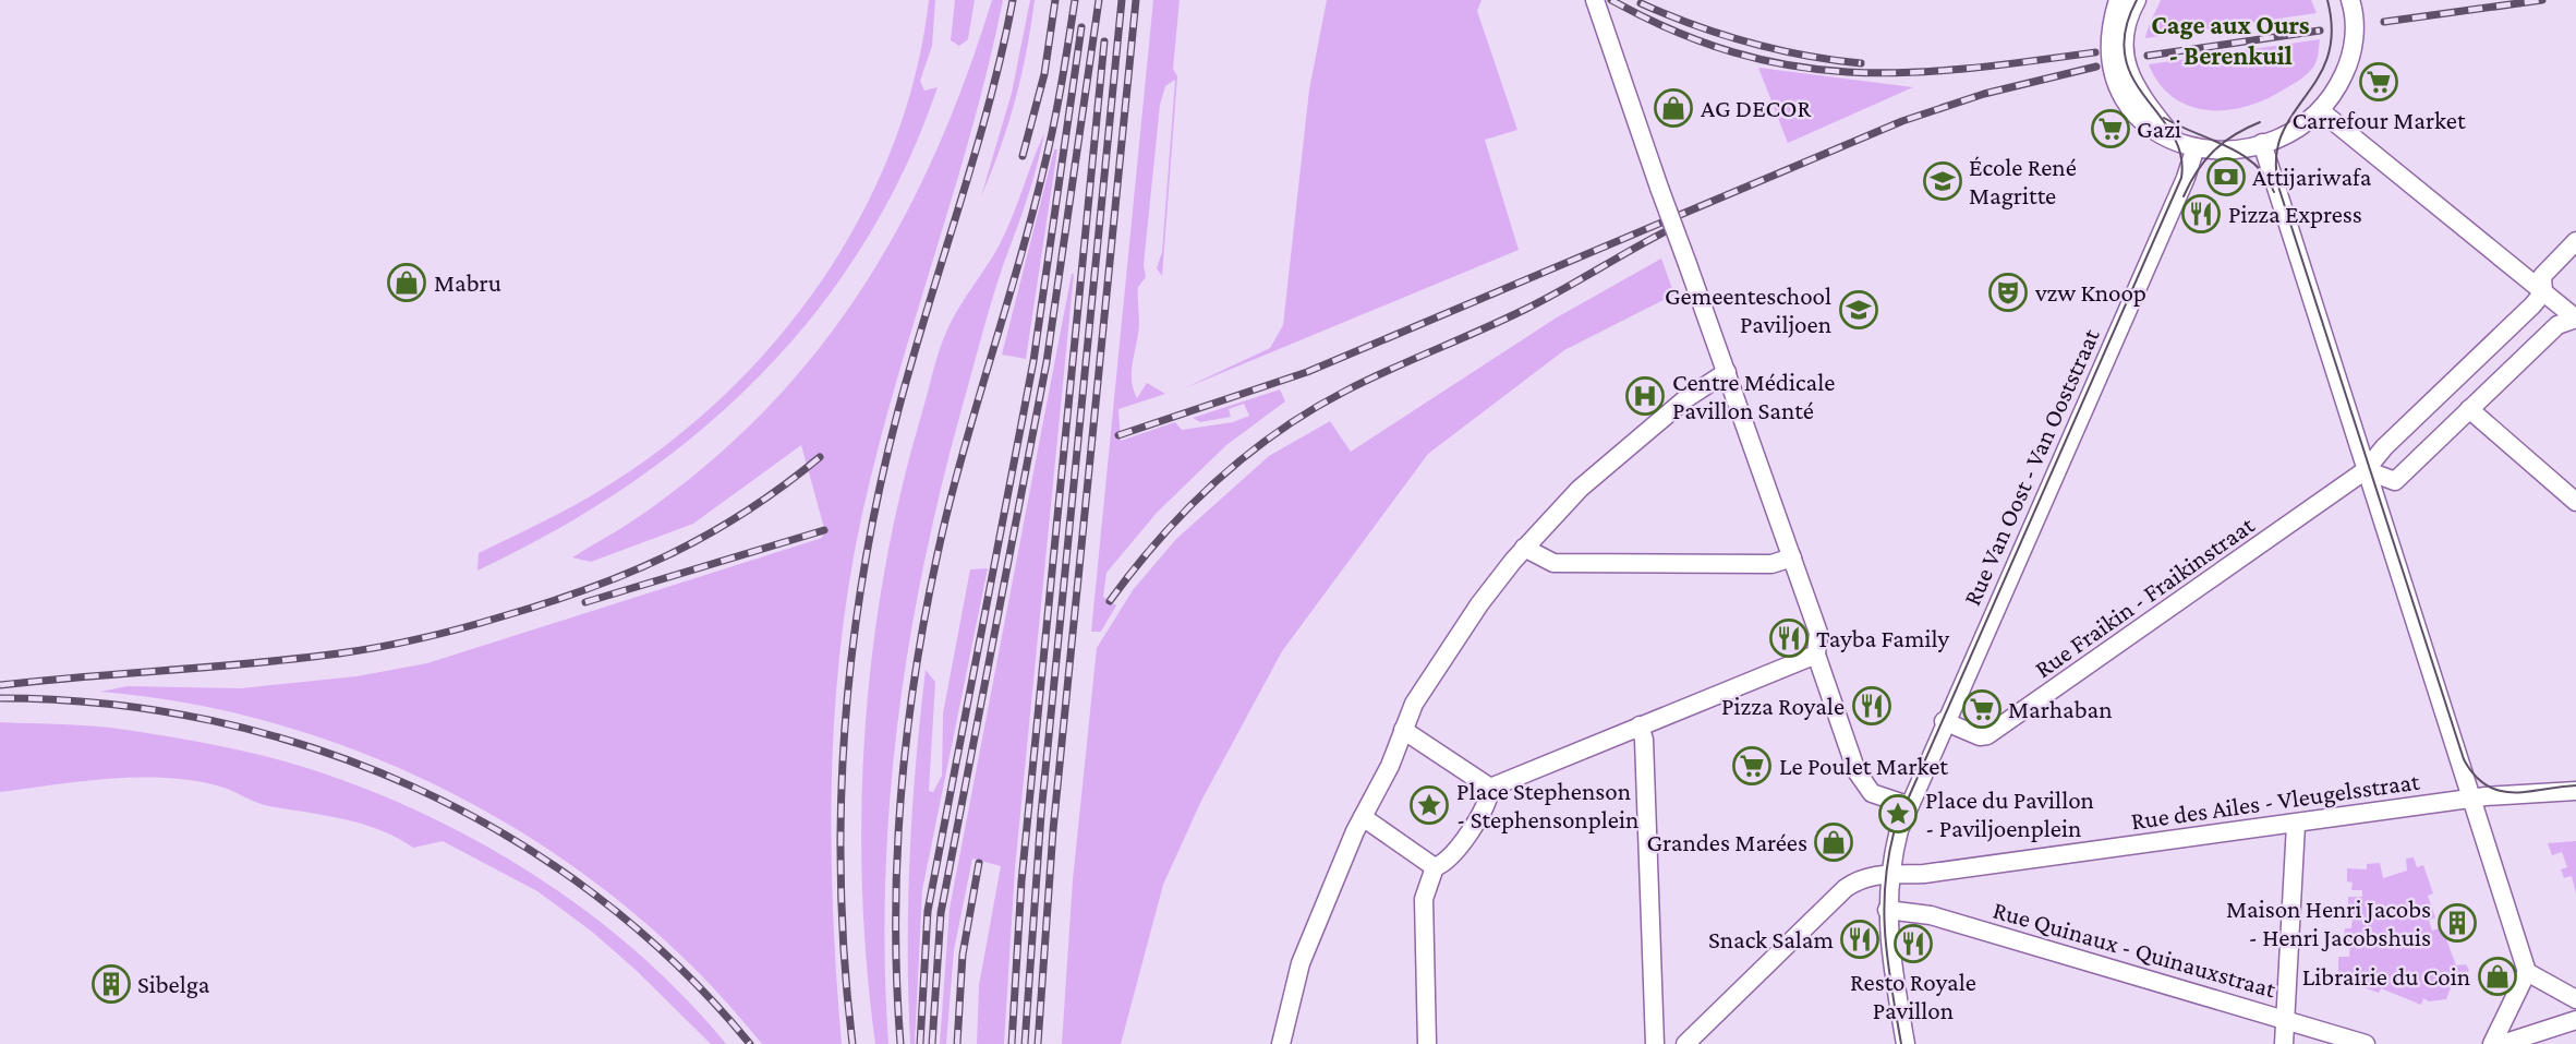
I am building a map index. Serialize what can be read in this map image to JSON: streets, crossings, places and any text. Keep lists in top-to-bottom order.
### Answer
{
  "streets": {
    "street": [
      "Rue Van Oost - Van Ooststraat",
      "Rue Fraikin - Fraikinstraat",
      "Rue des Ailes - Vleugelsstraat",
      "Rue Quinaux - Quinauxstraat"
    ]
  },
  "crossings": [
    ["Rue Van Oost - Van Ooststraat", "Rue Fraikin - Fraikinstraat"]
  ],
  "districts": ["Cage aux Ours - Berenkuil"],
  "places": {
    "supermarket": [
      "Carrefour Market",
      "Gazi",
      "Marhaban",
      "Le Poulet Market"
    ],
    "shop": [
      "AG DECOR",
      "Mabru",
      "Grandes Marées",
      "Librairie du Coin"
    ],
    "bank": ["Attijariwafa"],
    "school or university": ["École René Magritte", "Gemeenteschool Paviljoen"],
    "restaurant": [
      "Pizza Express",
      "Tayba Family",
      "Pizza Royale",
      "Snack Salam",
      "Resto Royale Pavillon"
    ],
    "theatre": ["vzw Knoop"],
    "hospital": ["Centre Médicale Pavillon Santé"],
    "place": ["Place Stephenson - Stephensonplein", "Place du Pavillon - Paviljoenplein"],
    "building": ["Maison Henri Jacobs - Henri Jacobshuis", "Sibelga"]
  }
}
